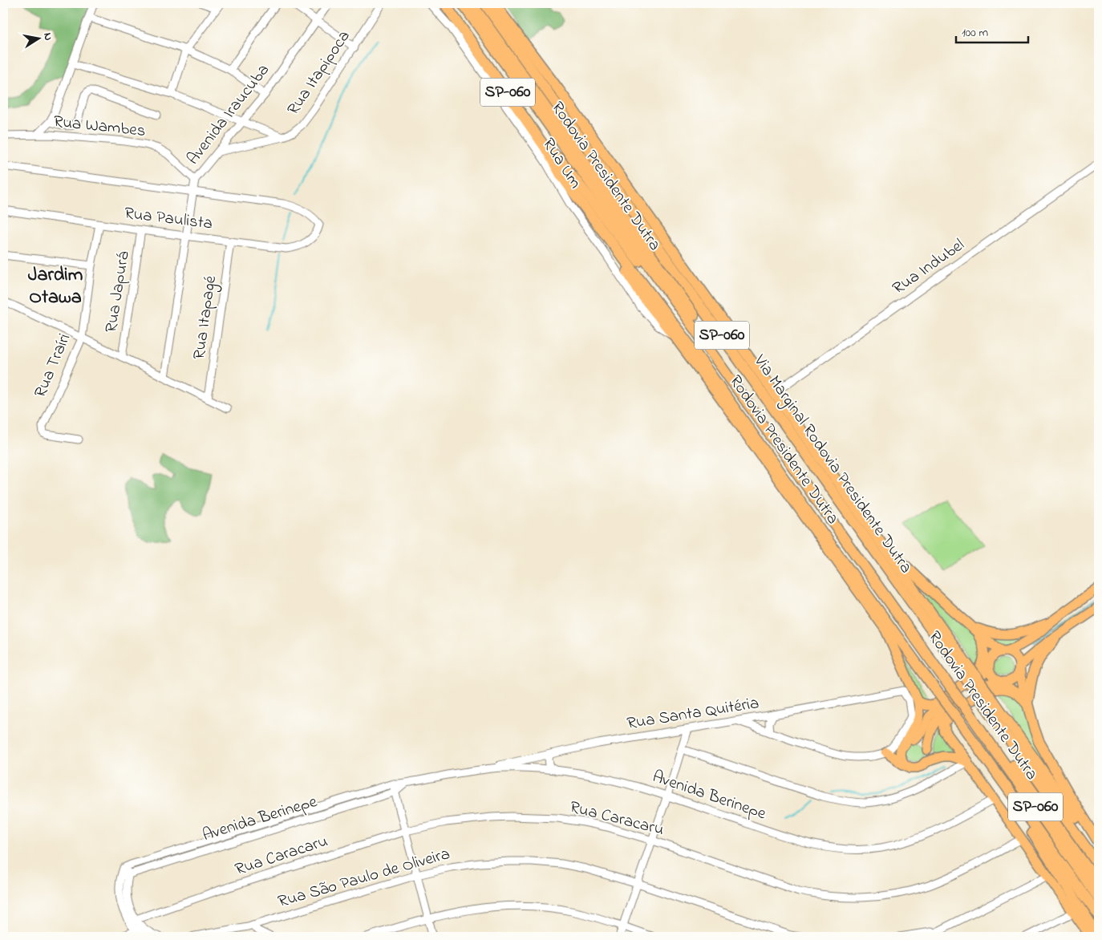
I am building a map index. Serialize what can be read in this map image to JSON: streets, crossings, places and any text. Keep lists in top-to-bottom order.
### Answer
{
  "streets": {
    "highway": ["SP-060", "Rodovia Presidente Dutra", "Via Marginal Rodovia Presidente Dutra"],
    "street": [
      "Rua Itapipoca",
      "Avenida Iraucuba",
      "Rua Wambes",
      "Rua Um",
      "Rua Paulista",
      "Rua Indubel",
      "Rua Japurá",
      "Rua Itapagé",
      "Rua Traíri",
      "Rua Santa Quitéria",
      "Avenida Berinepe",
      "Rua Caracaru",
      "Rua São Paulo de Oliveira"
    ]
  },
  "crossings": [
    ["Rua Itapipoca", "Avenida Iraucuba"],
    ["Avenida Iraucuba", "Rua Wambes"],
    ["Avenida Iraucuba", "Rua Paulista"],
    ["Rua Paulista", "Rua Japurá"],
    ["Rua Paulista", "Rua Itapagé"],
    ["Rua Paulista", "Rua Traíri"],
    ["Rua Santa Quitéria", "Avenida Berinepe"]
  ],
  "districts": ["Jardim Otawa"],
  "scale_bar": "100 m",
  "north": "right"
}
